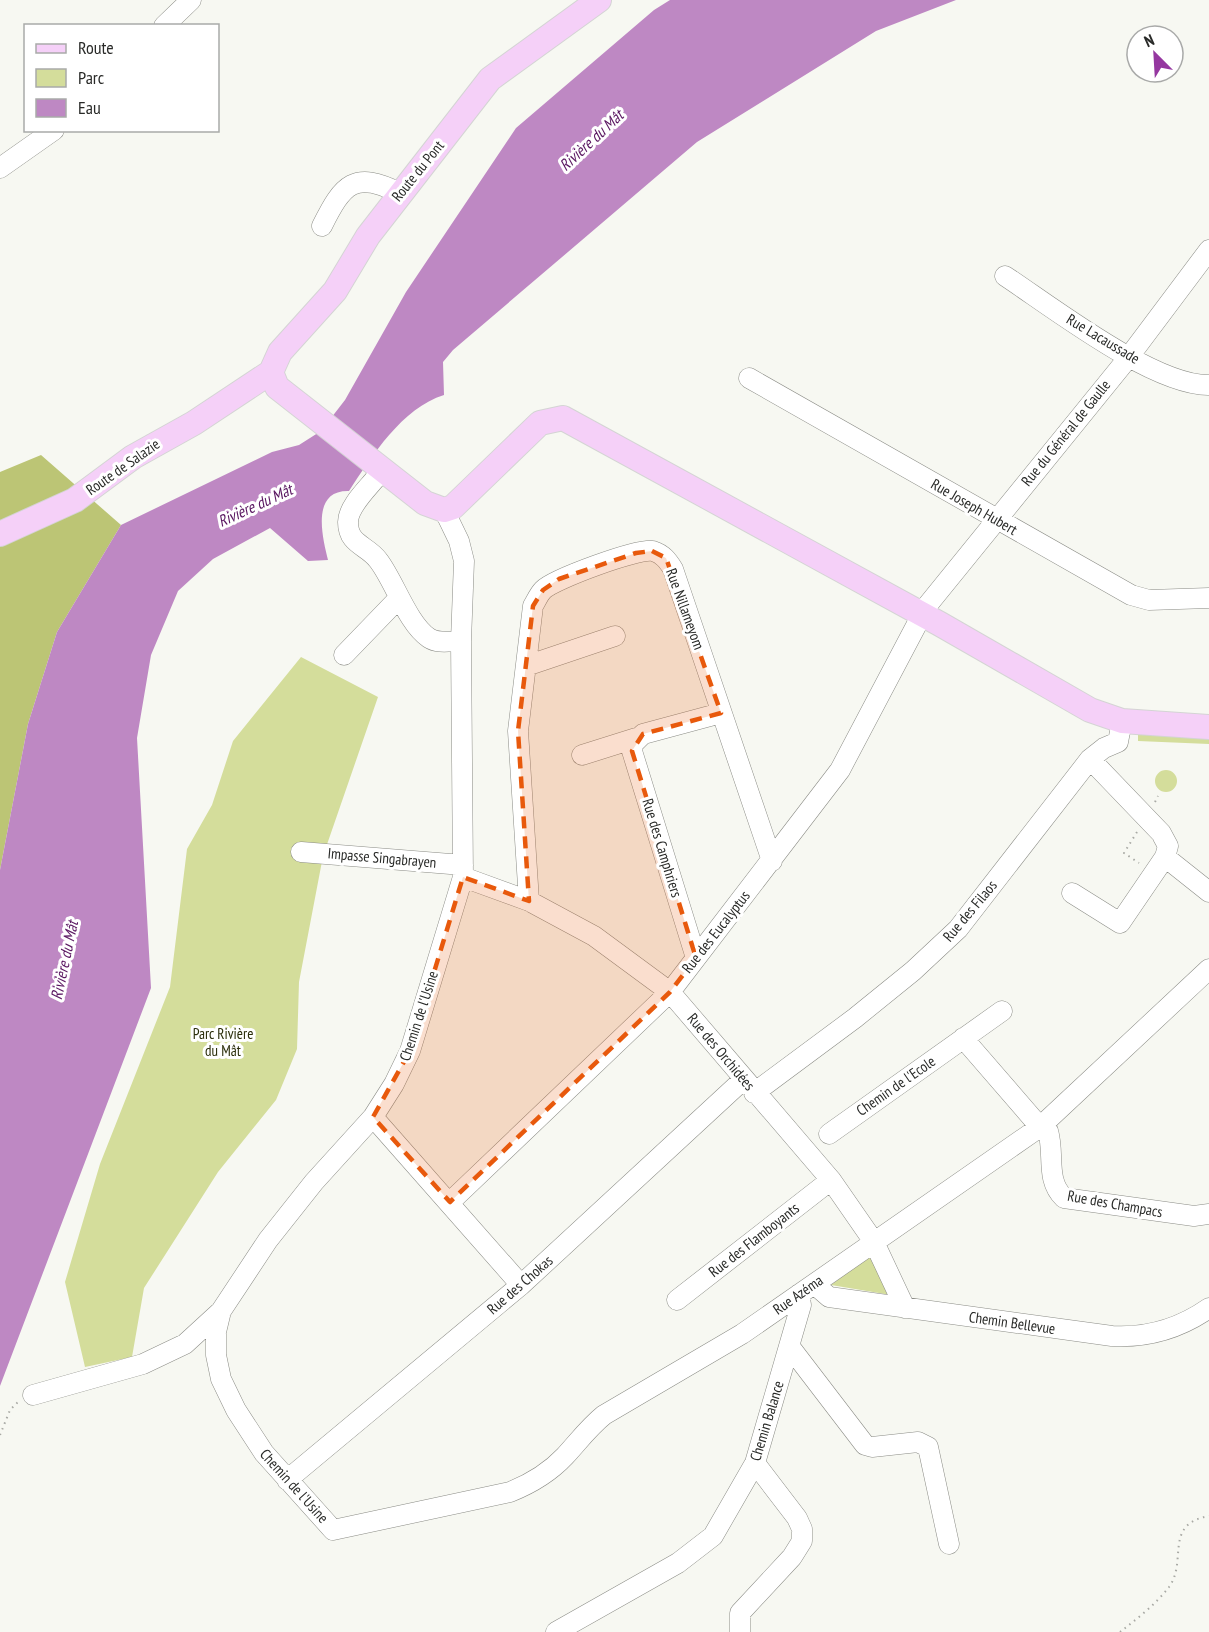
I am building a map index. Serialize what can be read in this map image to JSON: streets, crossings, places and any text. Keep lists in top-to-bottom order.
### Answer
{
  "streets": {
    "main road": ["Route du Pont", "Route de Salazie"],
    "street": [
      "Rue Lacaussade",
      "Rue du Général de Gaulle",
      "Rue Joseph Hubert",
      "Rue Nillameyom",
      "Rue des Camphriers",
      "Impasse Singabrayen",
      "Rue des Filaos",
      "Rue des Eucalyptus",
      "Chemin de l'Usine",
      "Rue des Orchidées",
      "Chemin de l'Ecole",
      "Rue des Champacs",
      "Rue des Flamboyants",
      "Rue des Chokas",
      "Rue Azéma",
      "Chemin Bellevue",
      "Chemin Balance"
    ]
  },
  "crossings": [
    ["Route du Pont", "Route de Salazie"],
    ["Rue Lacaussade", "Rue du Général de Gaulle"],
    ["Rue du Général de Gaulle", "Rue Joseph Hubert"],
    ["Rue du Général de Gaulle", "Rue des Eucalyptus"],
    ["Rue Nillameyom", "Rue des Eucalyptus"],
    ["Rue Nillameyom", "Rue des Orchidées"],
    ["Rue des Camphriers", "Rue des Eucalyptus"],
    ["Impasse Singabrayen", "Chemin de l'Usine"],
    ["Impasse Singabrayen", "Rue des Orchidées"],
    ["Rue des Filaos", "Rue des Orchidées"],
    ["Rue des Filaos", "Rue des Chokas"],
    ["Rue des Eucalyptus", "Rue des Orchidées"],
    ["Chemin de l'Usine", "Rue des Orchidées"],
    ["Chemin de l'Usine", "Rue des Chokas"],
    ["Chemin de l'Usine", "Rue Azéma"],
    ["Rue des Orchidées", "Rue des Flamboyants"],
    ["Rue des Orchidées", "Rue des Chokas"],
    ["Rue des Orchidées", "Rue Azéma"],
    ["Rue des Orchidées", "Chemin Bellevue"],
    ["Rue des Champacs", "Rue Azéma"],
    ["Rue Azéma", "Chemin Bellevue"],
    ["Rue Azéma", "Chemin Balance"],
    ["Chemin Bellevue", "Chemin Balance"]
  ],
  "water": ["Rivière du Mât"],
  "parks": ["Parc Rivière du Mât"],
  "legend": ["Route", "Parc", "Eau"],
  "north": "top left"
}
